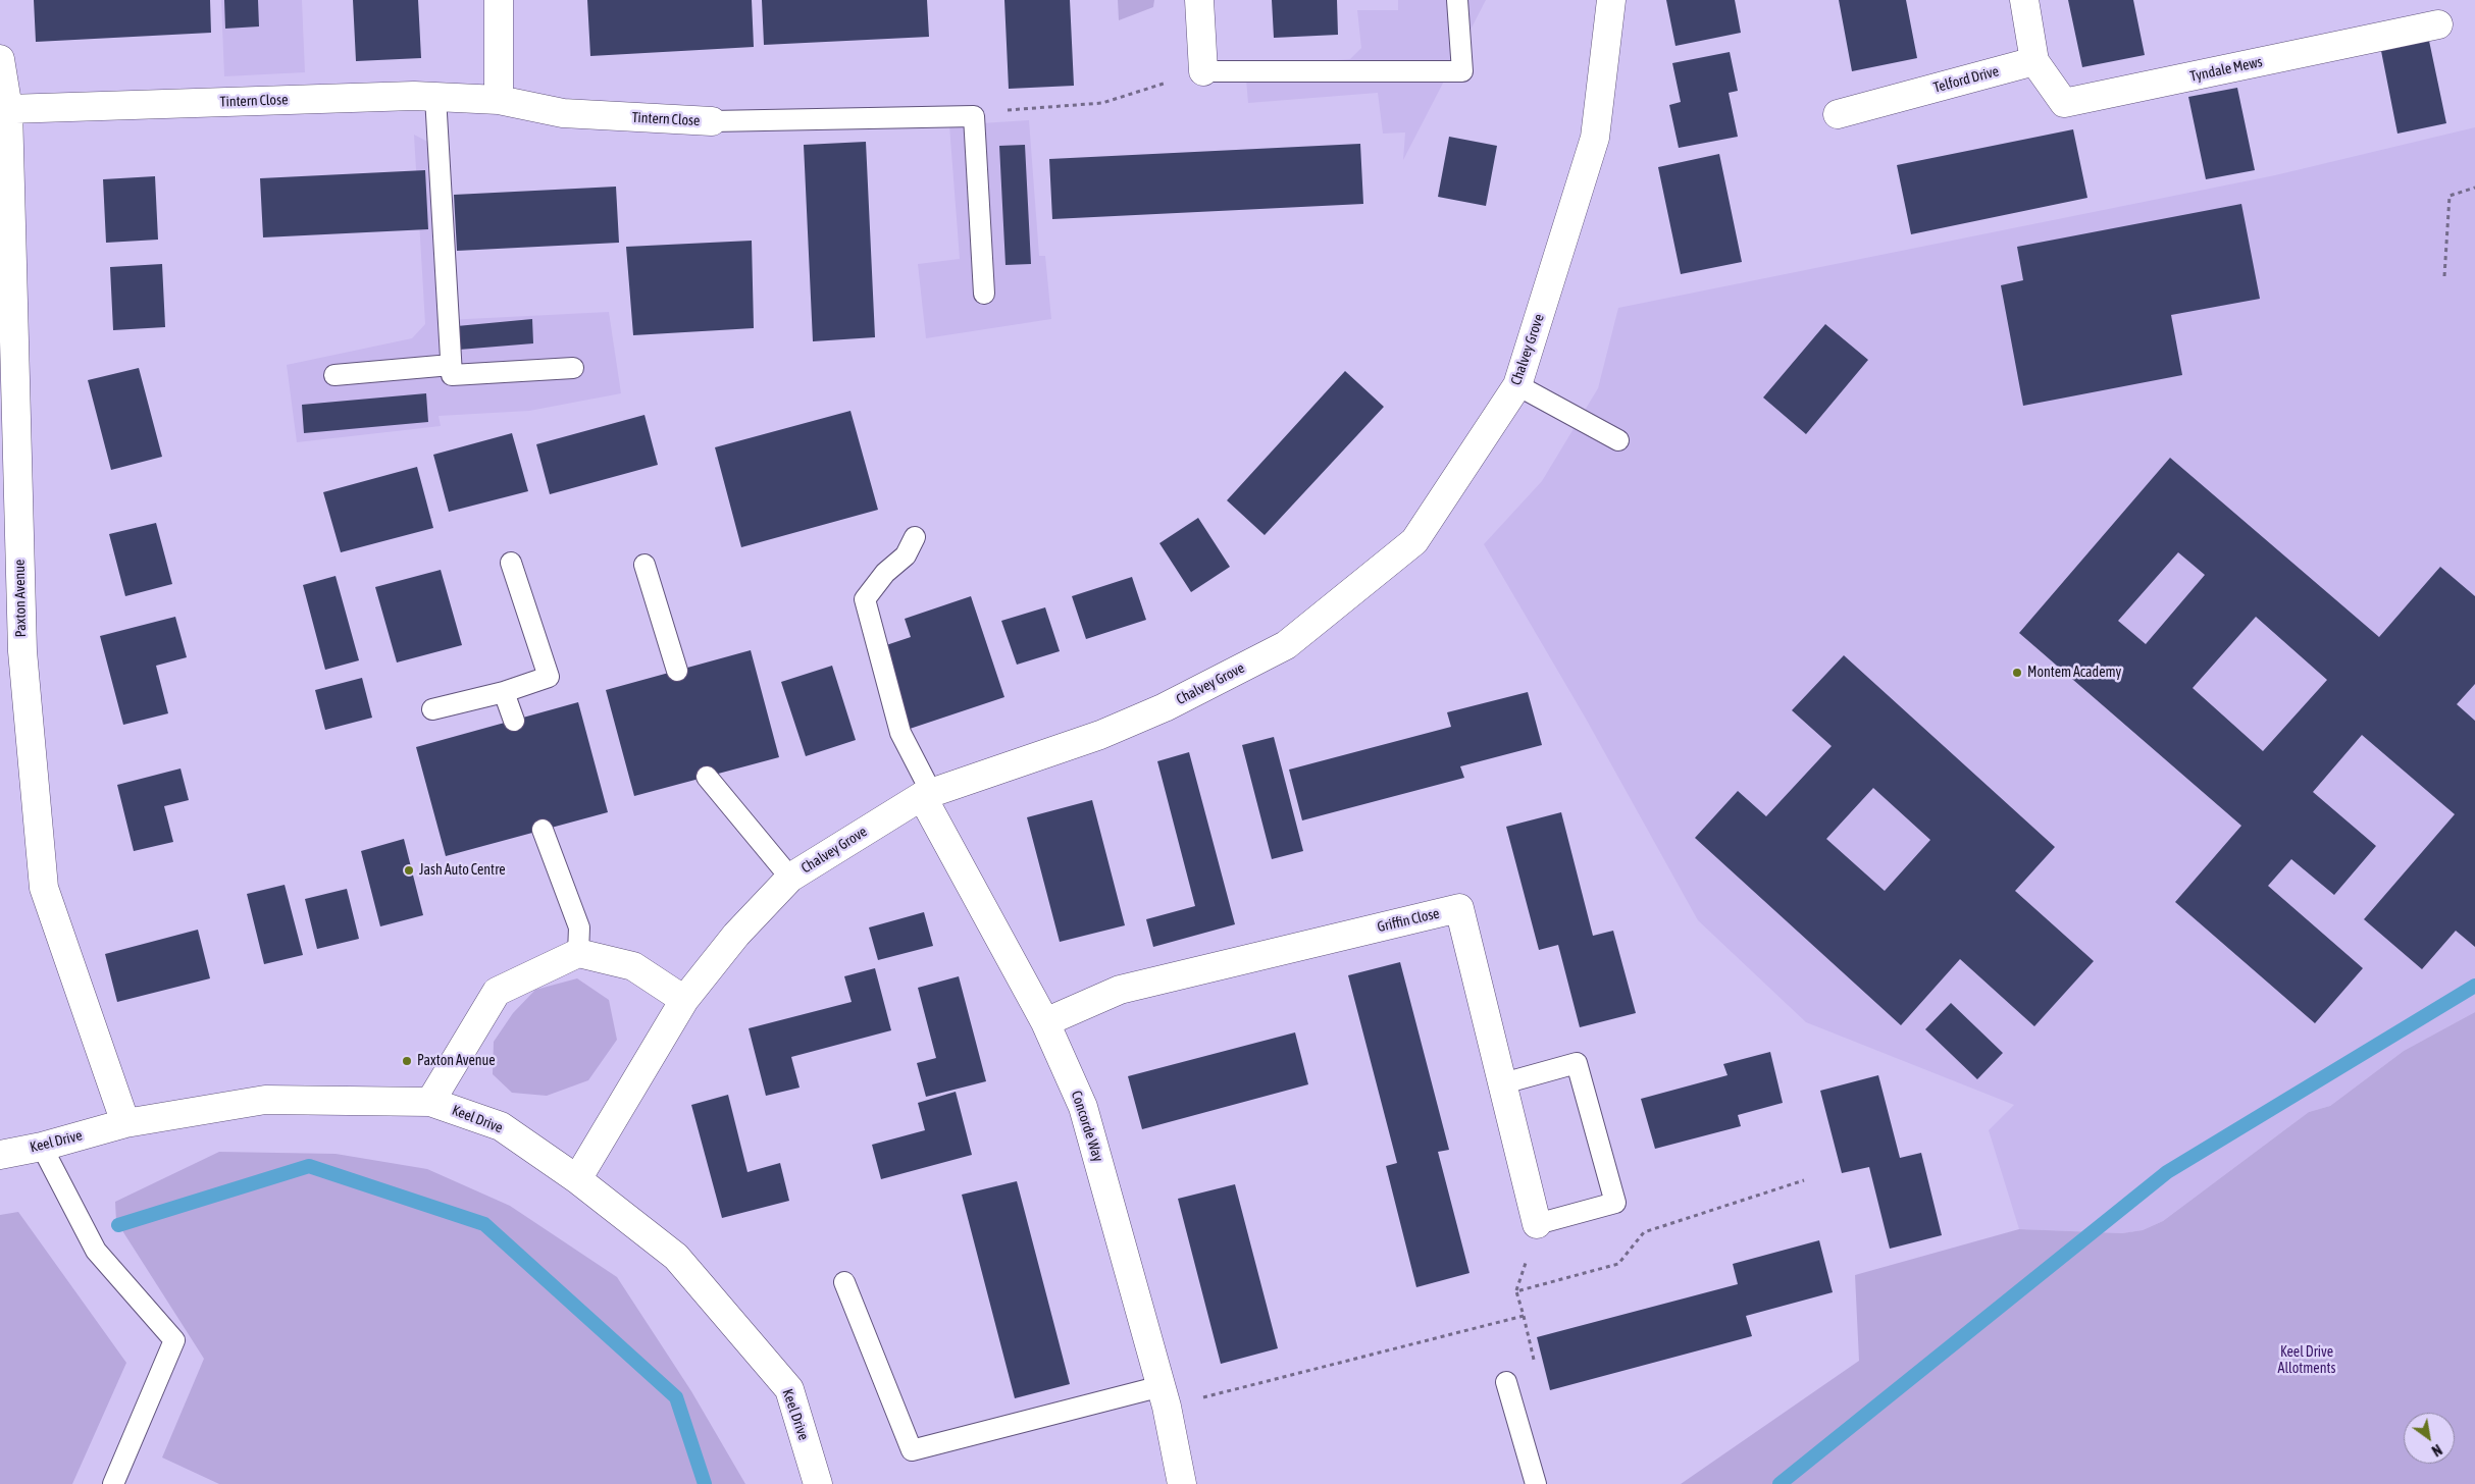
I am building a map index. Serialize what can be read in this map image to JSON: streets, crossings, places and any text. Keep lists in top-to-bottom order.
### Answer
{
  "streets": {
    "street": [
      "Tyndale Mews",
      "Telford Drive",
      "Tintern Close",
      "Chalvey Grove",
      "Paxton Avenue",
      "Griffin Close",
      "Keel Drive",
      "Concorde Way"
    ]
  },
  "crossings": [
    ["Tyndale Mews", "Telford Drive"],
    ["Tintern Close", "Paxton Avenue"],
    ["Chalvey Grove", "Keel Drive"],
    ["Chalvey Grove", "Concorde Way"],
    ["Paxton Avenue", "Keel Drive"],
    ["Griffin Close", "Concorde Way"]
  ],
  "parks": ["Keel Drive Allotments"],
  "places": ["Montem Academy", "Jash Auto Centre", "Paxton Avenue"],
  "north": "bottom right"
}
